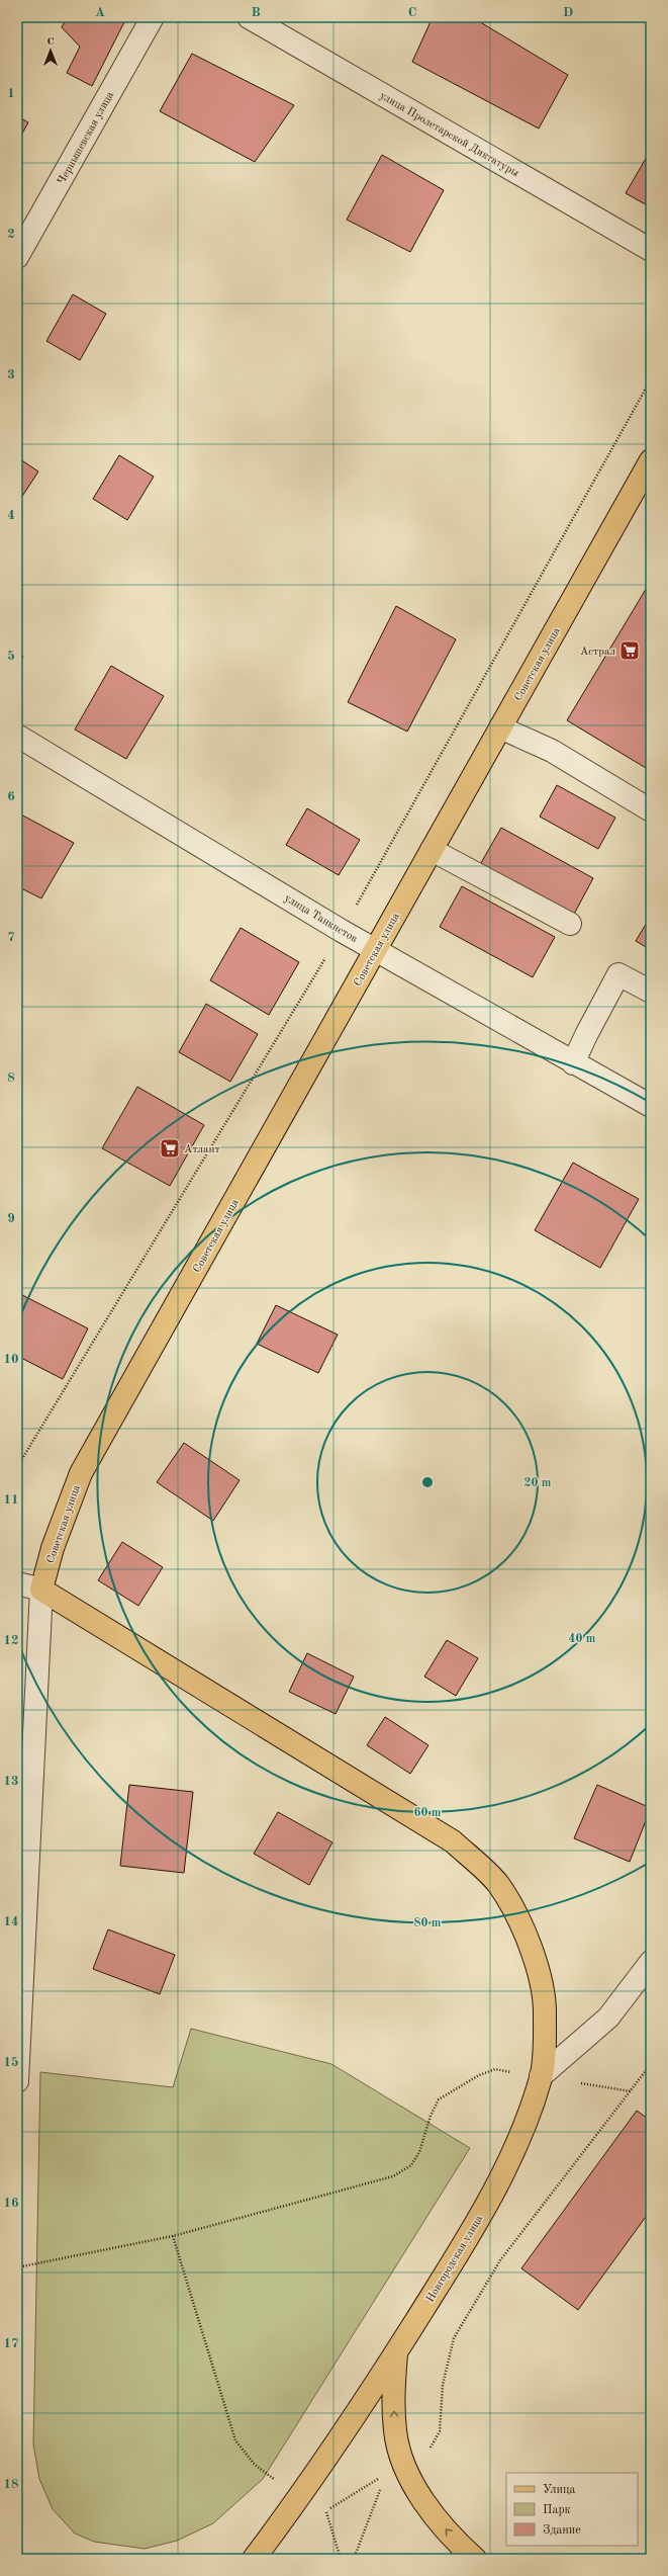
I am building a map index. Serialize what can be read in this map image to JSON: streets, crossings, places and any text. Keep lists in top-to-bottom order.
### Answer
{
  "streets": {
    "main road": ["Советская улица", "Новгородская улица"],
    "street": ["улица Пролетарской Диктатуры", "Чернышевская улица", "улица Танкистов"]
  },
  "crossings": [
    ["Советская улица", "улица Танкистов"],
    ["Советская улица", "Новгородская улица"]
  ],
  "places": {
    "supermarket": ["Астрал", "Атлант"]
  },
  "legend": ["Улица", "Парк", "Здание"],
  "north": "top",
  "grid": {
    "columns": [
      "A",
      "B",
      "C",
      "D"
    ],
    "rows": [
      "1",
      "2",
      "3",
      "4",
      "5",
      "6",
      "7",
      "8",
      "9",
      "10",
      "11",
      "12",
      "13",
      "14",
      "15",
      "16",
      "17",
      "18"
    ]
  },
  "rings": [
    "20 m",
    "40 m",
    "60 m",
    "80 m"
  ]
}
